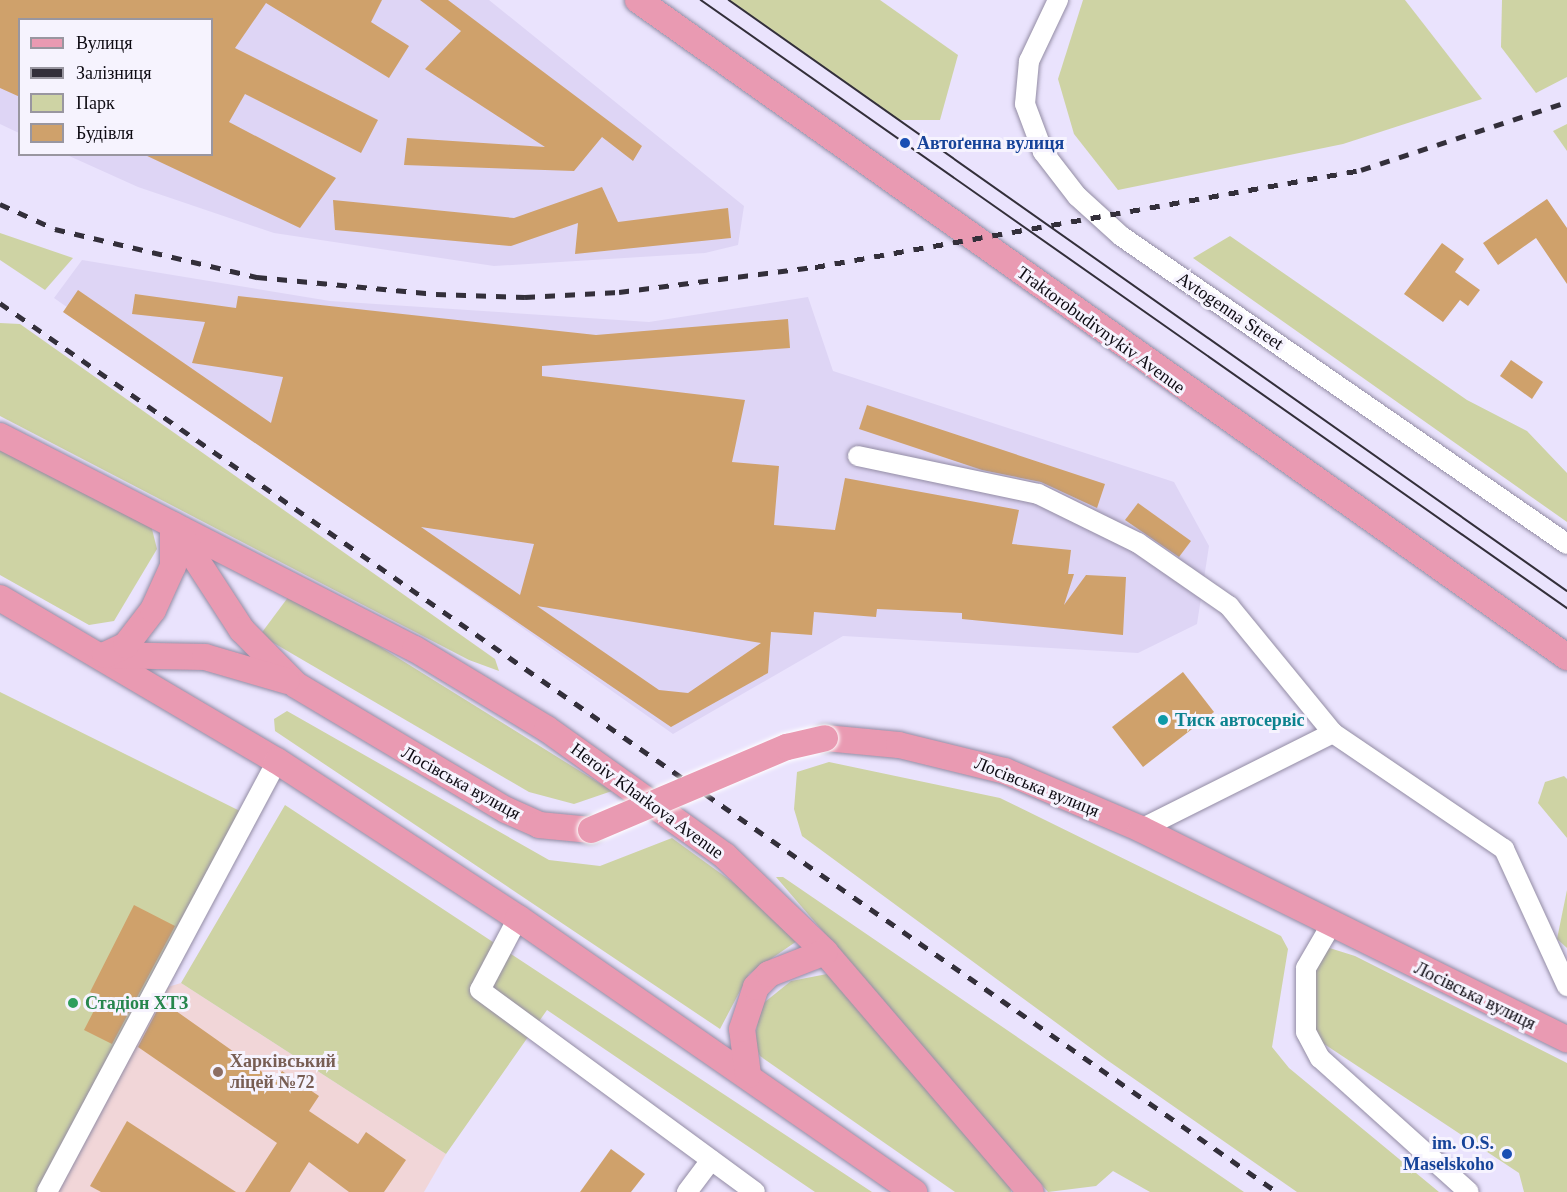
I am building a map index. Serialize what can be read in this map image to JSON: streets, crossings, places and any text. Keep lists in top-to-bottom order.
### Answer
{
  "streets": {
    "main road": ["Traktorobudivnykiv Avenue", "Лосівська вулиця", "Heroiv Kharkova Avenue"],
    "street": ["Avtogenna Street"]
  },
  "places": [
    "Автоґенна вулиця",
    "Тиск автосервіс",
    "Стадіон ХТЗ",
    "Харківський ліцей №72",
    "іm. O.S. Maselskoho"
  ],
  "legend": [
    "Вулиця",
    "Залізниця",
    "Парк",
    "Будівля"
  ]
}
